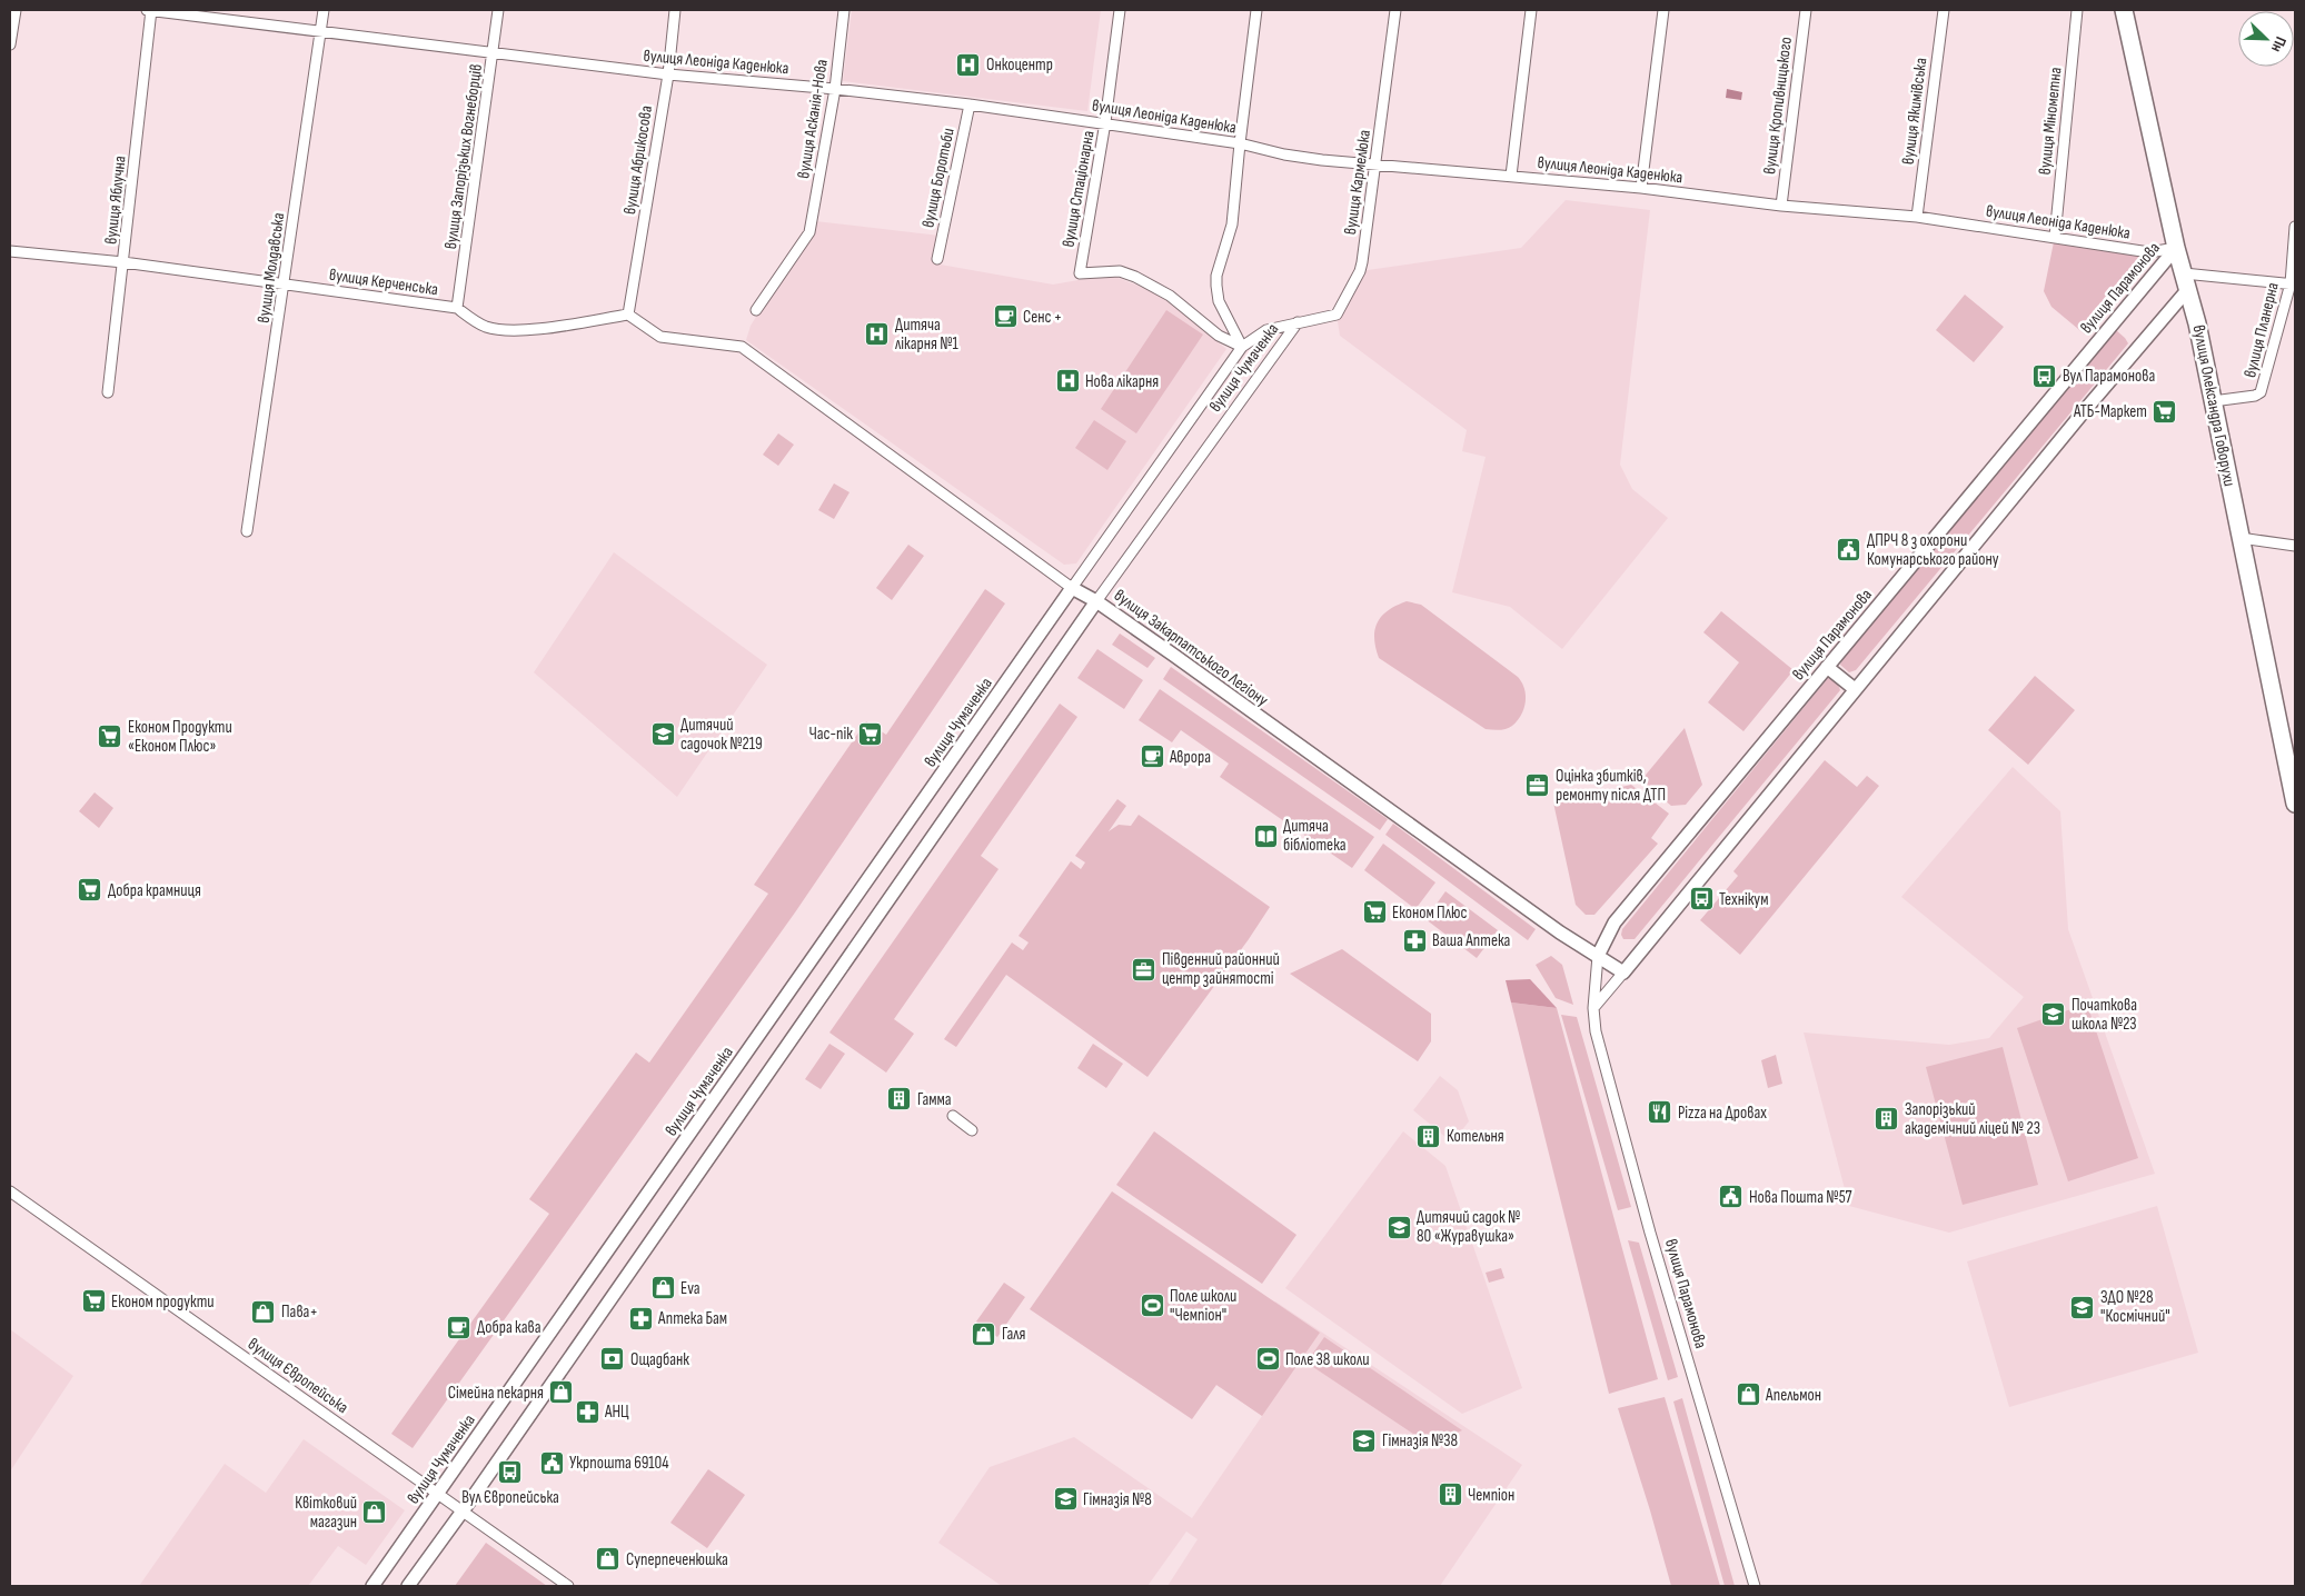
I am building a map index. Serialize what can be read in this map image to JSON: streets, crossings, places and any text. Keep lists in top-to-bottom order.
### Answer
{
  "streets": {
    "main road": ["вулиця Олександра Говорухи"],
    "street": [
      "вулиця Леоніда Каденюка",
      "вулиця Кропивницького",
      "вулиця Якимівська",
      "вулиця Асканія-Нова",
      "вулиця Мінометна",
      "вулиця Запорізьких Вогнеборців",
      "вулиця Абрикосова",
      "вулиця Боротьби",
      "вулиця Кармелюка",
      "вулиця Стаціонарна",
      "вулиця Яблучна",
      "вулиця Молдавська",
      "вулиця Керченська",
      "вулиця Парамонова",
      "вулиця Планерна",
      "вулиця Чумаченка",
      "вулиця Закарпатського Легіону",
      "вулиця Європейська"
    ]
  },
  "crossings": [
    ["вулиця Леоніда Каденюка", "вулиця Кропивницького"],
    ["вулиця Леоніда Каденюка", "вулиця Якимівська"],
    ["вулиця Леоніда Каденюка", "вулиця Асканія-Нова"],
    ["вулиця Леоніда Каденюка", "вулиця Мінометна"],
    ["вулиця Леоніда Каденюка", "вулиця Запорізьких Вогнеборців"],
    ["вулиця Леоніда Каденюка", "вулиця Абрикосова"],
    ["вулиця Леоніда Каденюка", "вулиця Боротьби"],
    ["вулиця Леоніда Каденюка", "вулиця Кармелюка"],
    ["вулиця Леоніда Каденюка", "вулиця Стаціонарна"],
    ["вулиця Леоніда Каденюка", "вулиця Яблучна"],
    ["вулиця Леоніда Каденюка", "вулиця Молдавська"],
    ["вулиця Леоніда Каденюка", "вулиця Парамонова"],
    ["вулиця Леоніда Каденюка", "вулиця Олександра Говорухи"],
    ["вулиця Запорізьких Вогнеборців", "вулиця Керченська"],
    ["вулиця Абрикосова", "вулиця Керченська"],
    ["вулиця Абрикосова", "вулиця Закарпатського Легіону"],
    ["вулиця Кармелюка", "вулиця Чумаченка"],
    ["вулиця Стаціонарна", "вулиця Чумаченка"],
    ["вулиця Яблучна", "вулиця Керченська"],
    ["вулиця Молдавська", "вулиця Керченська"],
    ["вулиця Керченська", "вулиця Закарпатського Легіону"],
    ["вулиця Парамонова", "вулиця Олександра Говорухи"],
    ["вулиця Парамонова", "вулиця Закарпатського Легіону"],
    ["вулиця Планерна", "вулиця Олександра Говорухи"],
    ["вулиця Чумаченка", "вулиця Закарпатського Легіону"],
    ["вулиця Чумаченка", "вулиця Європейська"]
  ],
  "places": {
    "hospital": ["Онкоцентр", "Дитяча лікарня №1", "Нова лікарня"],
    "cafe": ["Сенс +", "Аврора", "Добра кава"],
    "bus stop": ["Вул Парамонова", "Технікум", "Вул Європейська"],
    "supermarket": [
      "АТБ-Маркет",
      "Час-пік",
      "Економ Продукти «Економ Плюс»",
      "Добра крамниця",
      "Економ Плюс",
      "Економ продукти"
    ],
    "public building": ["ДПРЧ 8 з охорони Комунарського району", "Нова Пошта №57", "Укрпошта 69104"],
    "school or university": [
      "Дитячий садочок №219",
      "Початкова школа №23",
      "Дитячий садок № 80 «Журавушка»",
      "ЗДО №28 \"Космічний\"",
      "Гімназія №38",
      "Гімназія №8"
    ],
    "office": ["Оцінка збитків, ремонту після ДТП", "Південний районний центр зайнятості"],
    "library": ["Дитяча бібліотека"],
    "pharmacy": ["Ваша Аптека", "Аптека Бам", "АНЦ"],
    "building": [
      "Гамма",
      "Запорізький академічний ліцей № 23",
      "Котельня",
      "Чемпіон"
    ],
    "restaurant": ["Pizza на Дровах"],
    "shop": [
      "Eva",
      "Пава+",
      "Галя",
      "Сімейна пекарня",
      "Апельмон",
      "Квітковий магазин",
      "Суперпеченюшка"
    ],
    "sports": ["Поле школи \"Чемпіон\"", "Поле 38 школи"],
    "bank": ["Ощадбанк"]
  },
  "north": "bottom right"
}
